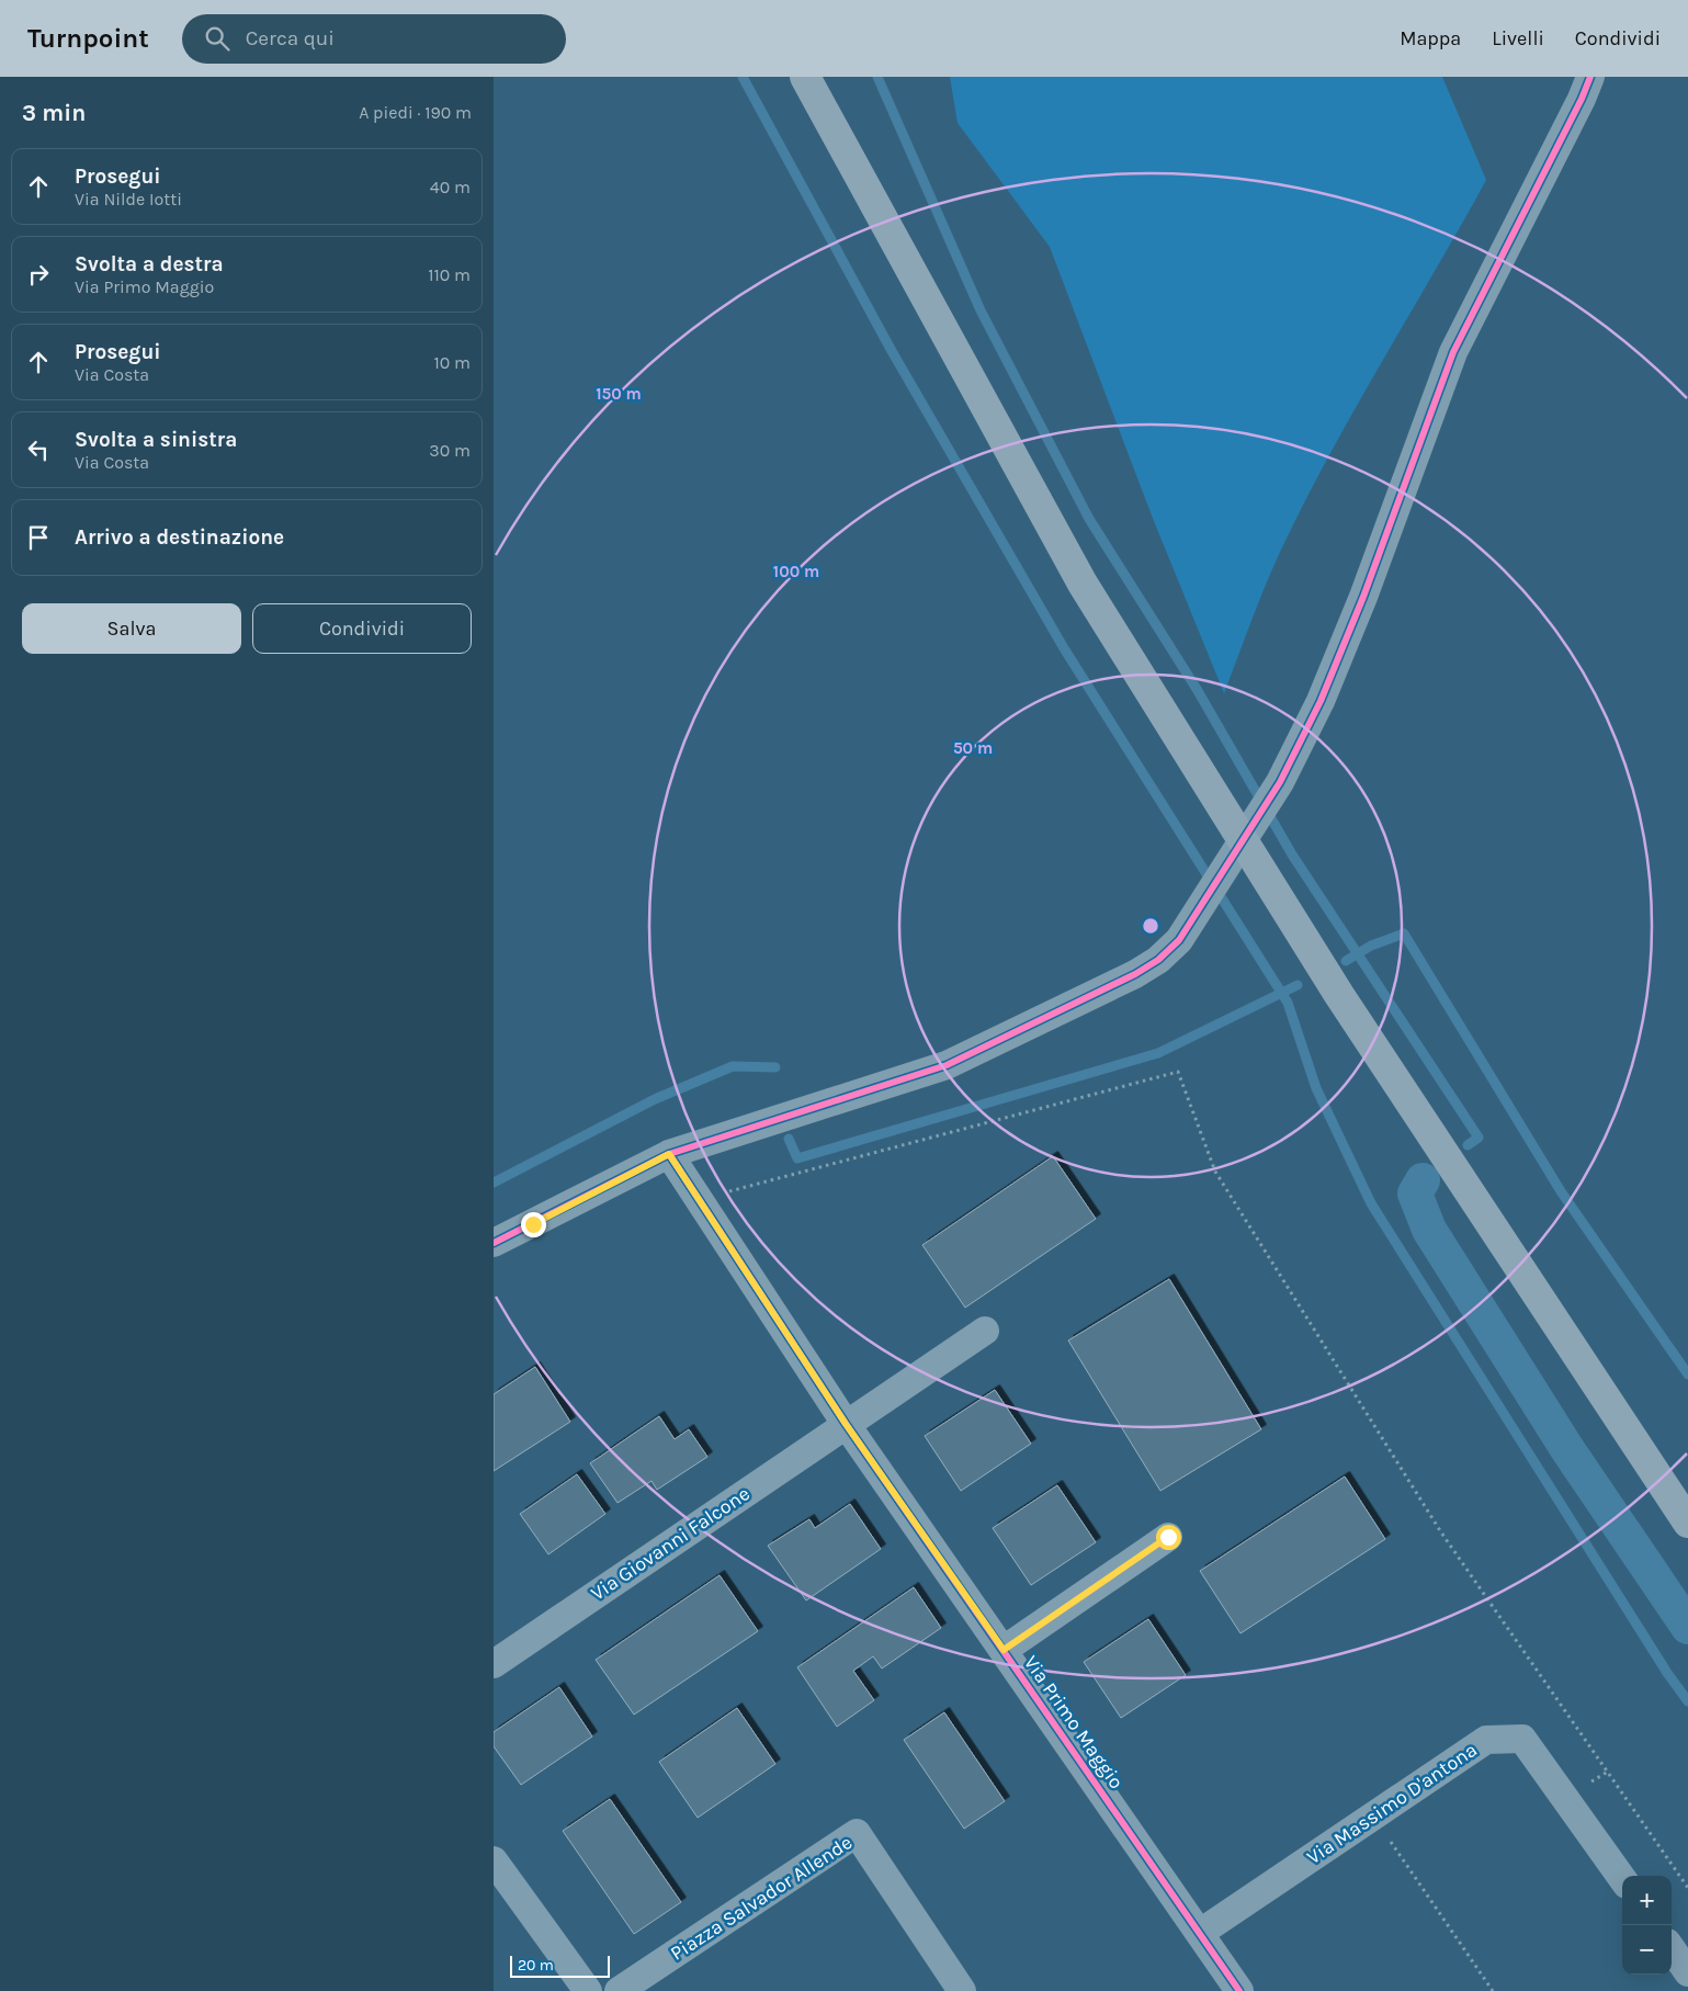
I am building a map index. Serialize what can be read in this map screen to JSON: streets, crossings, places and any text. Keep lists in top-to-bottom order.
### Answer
{
  "streets": {
    "street": [
      "Via Giovanni Falcone",
      "Via Primo Maggio",
      "Via Massimo D'antona",
      "Piazza Salvador Allende"
    ]
  },
  "crossings": [
    ["Via Giovanni Falcone", "Via Primo Maggio"],
    ["Via Primo Maggio", "Via Massimo D'antona"]
  ],
  "scale_bar": "20 m",
  "page": {
    "header": "Turnpoint",
    "search": "Cerca qui",
    "nav": ["Mappa", "Livelli", "Condividi"],
    "heading": ["3 min", "A piedi · 190 m"],
    "list": [
      ["Prosegui", "Via Nilde Iotti", "40 m"],
      ["Svolta a destra", "Via Primo Maggio", "110 m"],
      ["Prosegui", "Via Costa", "10 m"],
      ["Svolta a sinistra", "Via Costa", "30 m"],
      "Arrivo a destinazione"
    ],
    "buttons": ["Salva", "Condividi"],
    "map_buttons": ["+", "−"],
    "scale": "20 m"
  },
  "rings": ["150 m", "100 m", "50 m"]
}
